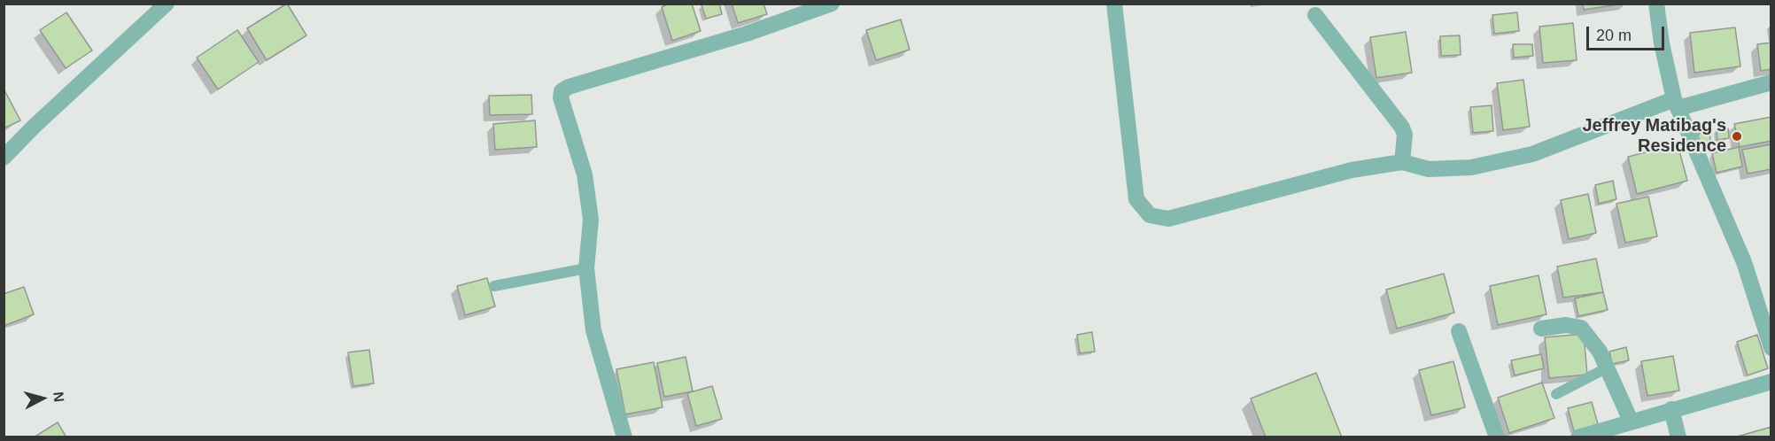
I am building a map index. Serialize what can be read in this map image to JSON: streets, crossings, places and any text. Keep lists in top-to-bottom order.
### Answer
{
  "places": ["Jeffrey Matibag's Residence"],
  "scale_bar": "20 m",
  "north": "right"
}
